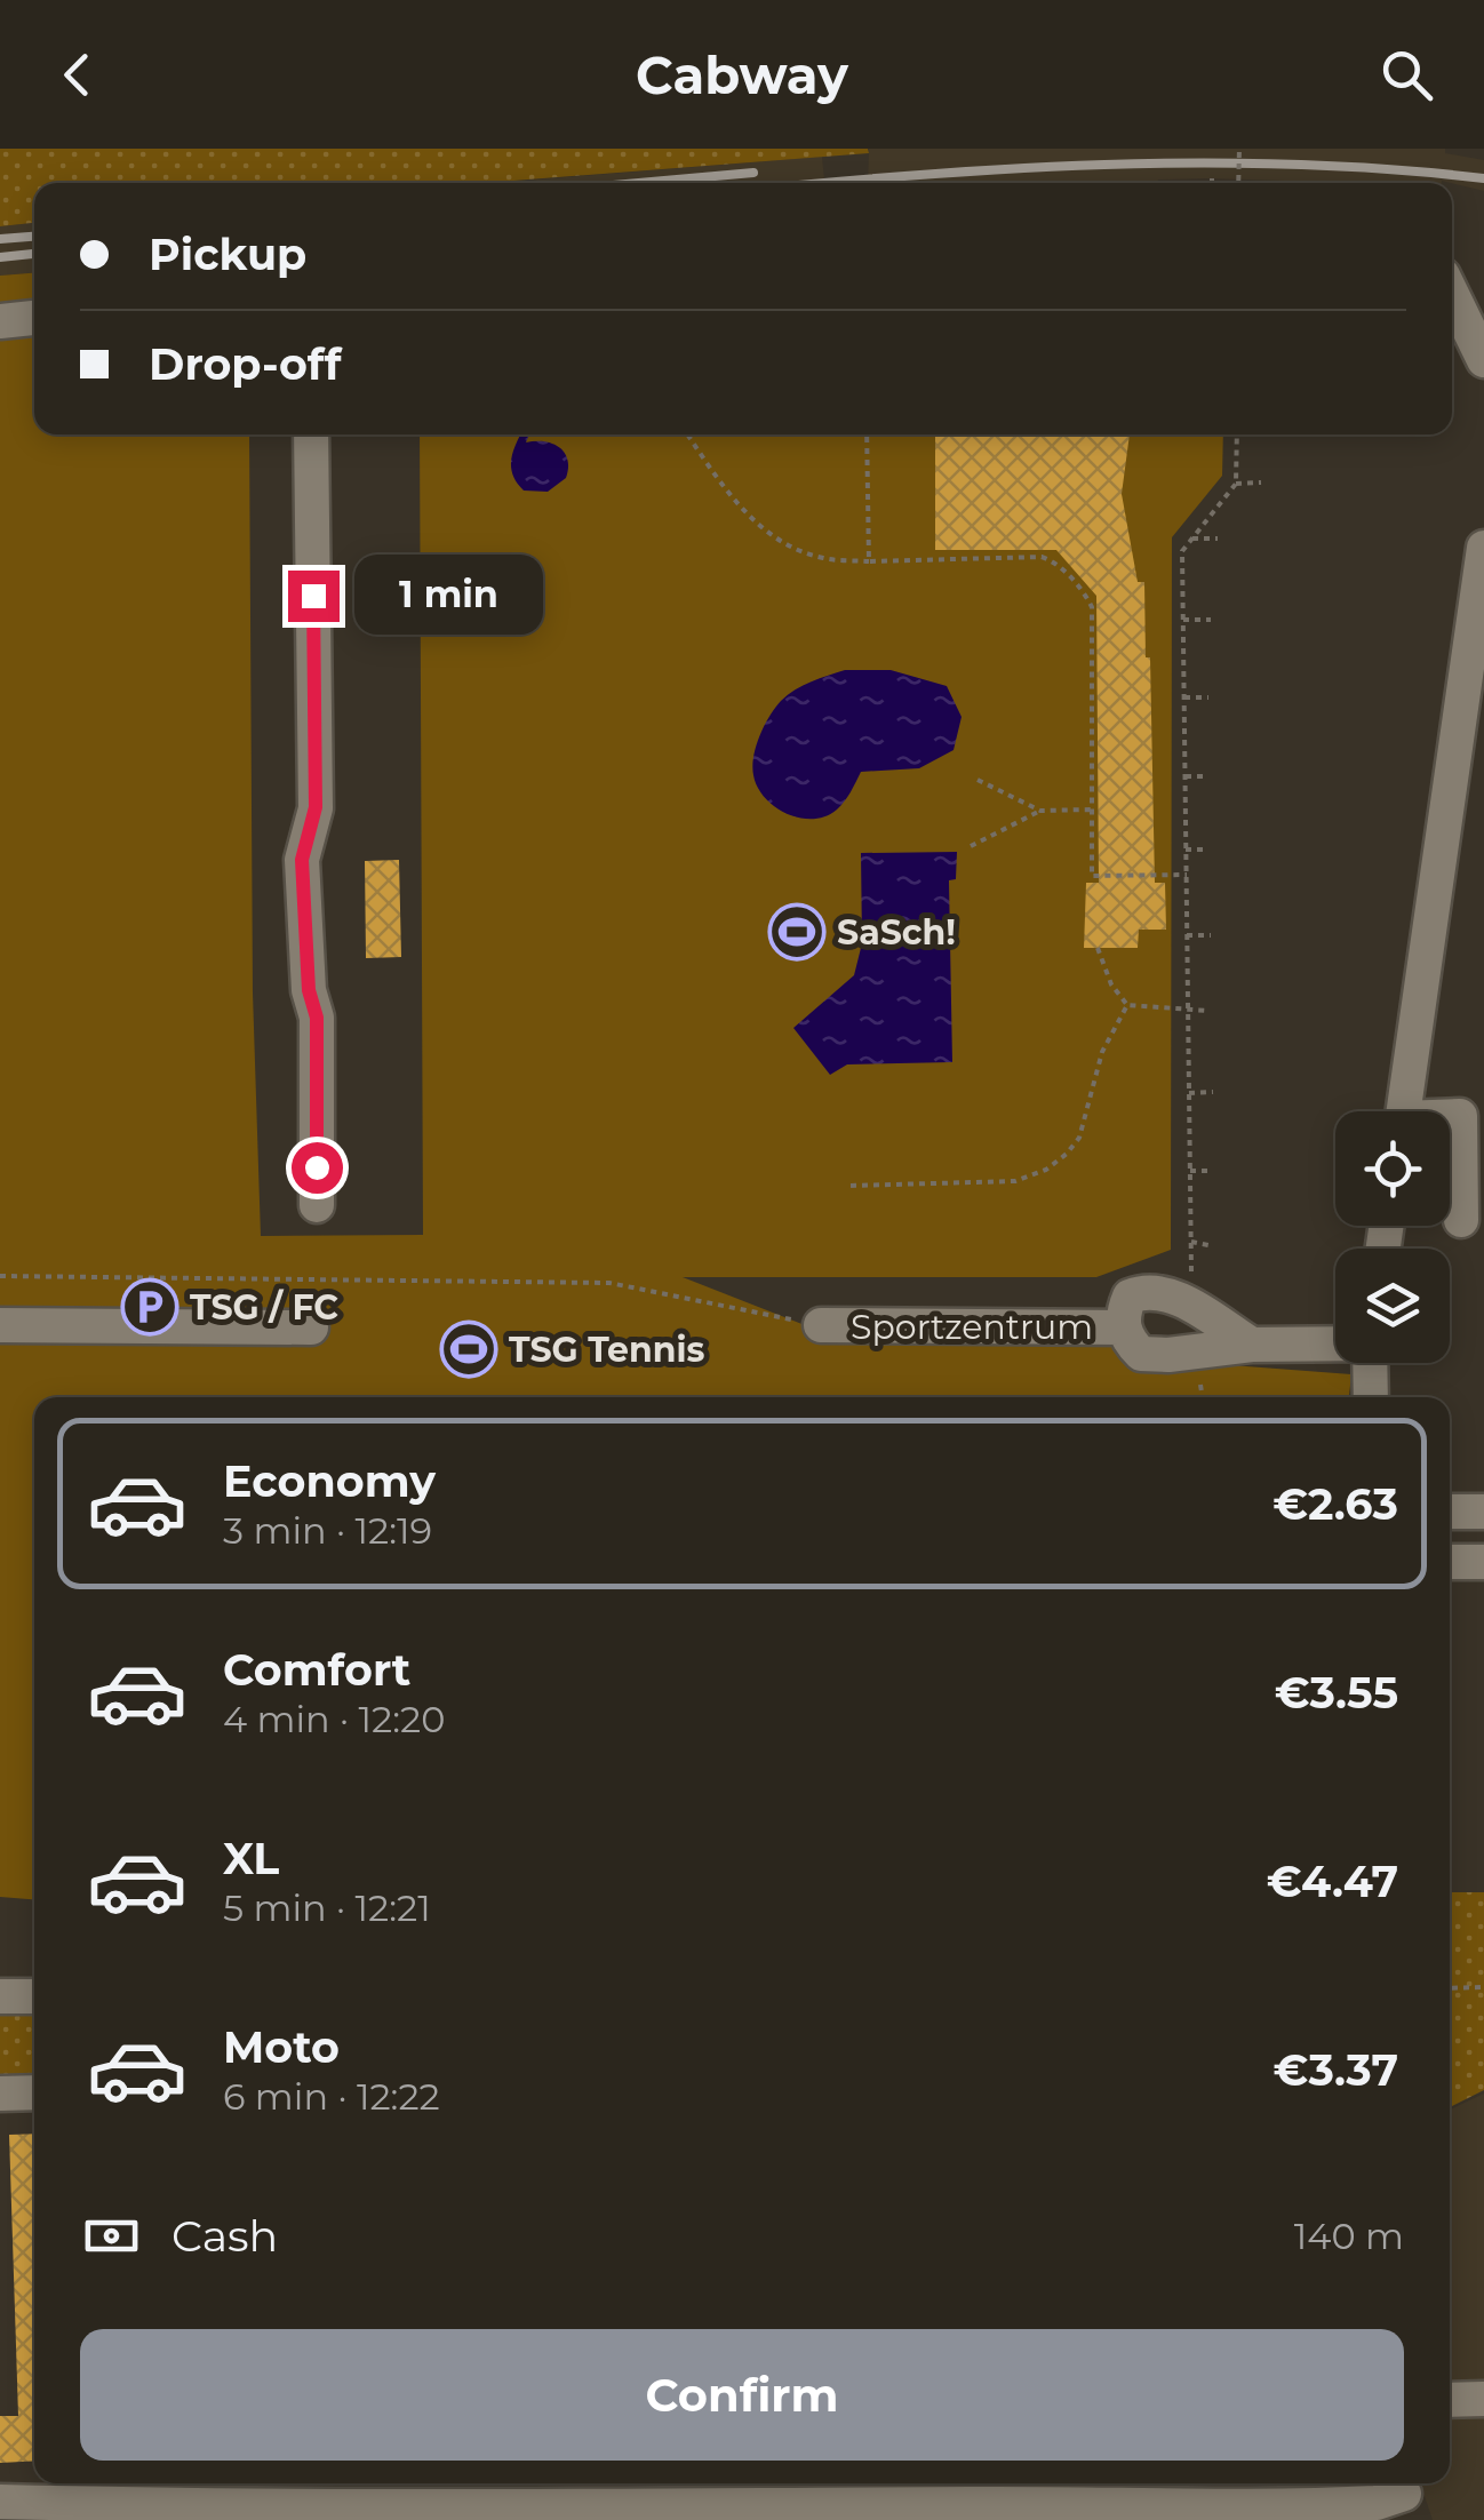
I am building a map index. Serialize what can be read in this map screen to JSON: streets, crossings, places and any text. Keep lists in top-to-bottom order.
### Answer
{
  "streets": {
    "street": ["Sportzentrum"]
  },
  "places": {
    "sports": ["SaSch!", "TSG Tennis"],
    "parking": ["TSG / FC"]
  },
  "page": {
    "header": "Cabway",
    "banner": ["Pickup", "Drop-off"],
    "bubble": "1 min",
    "list": [
      {
        "name": "Economy",
        "note": "3 min · 12:19",
        "value": "€2.63"
      },
      {
        "name": "Comfort",
        "note": "4 min · 12:20",
        "value": "€3.55"
      },
      {
        "name": "XL",
        "note": "5 min · 12:21",
        "value": "€4.47"
      },
      {
        "name": "Moto",
        "note": "6 min · 12:22",
        "value": "€3.37"
      }
    ],
    "pay": ["Cash", "140 m"],
    "buttons": "Confirm"
  }
}
